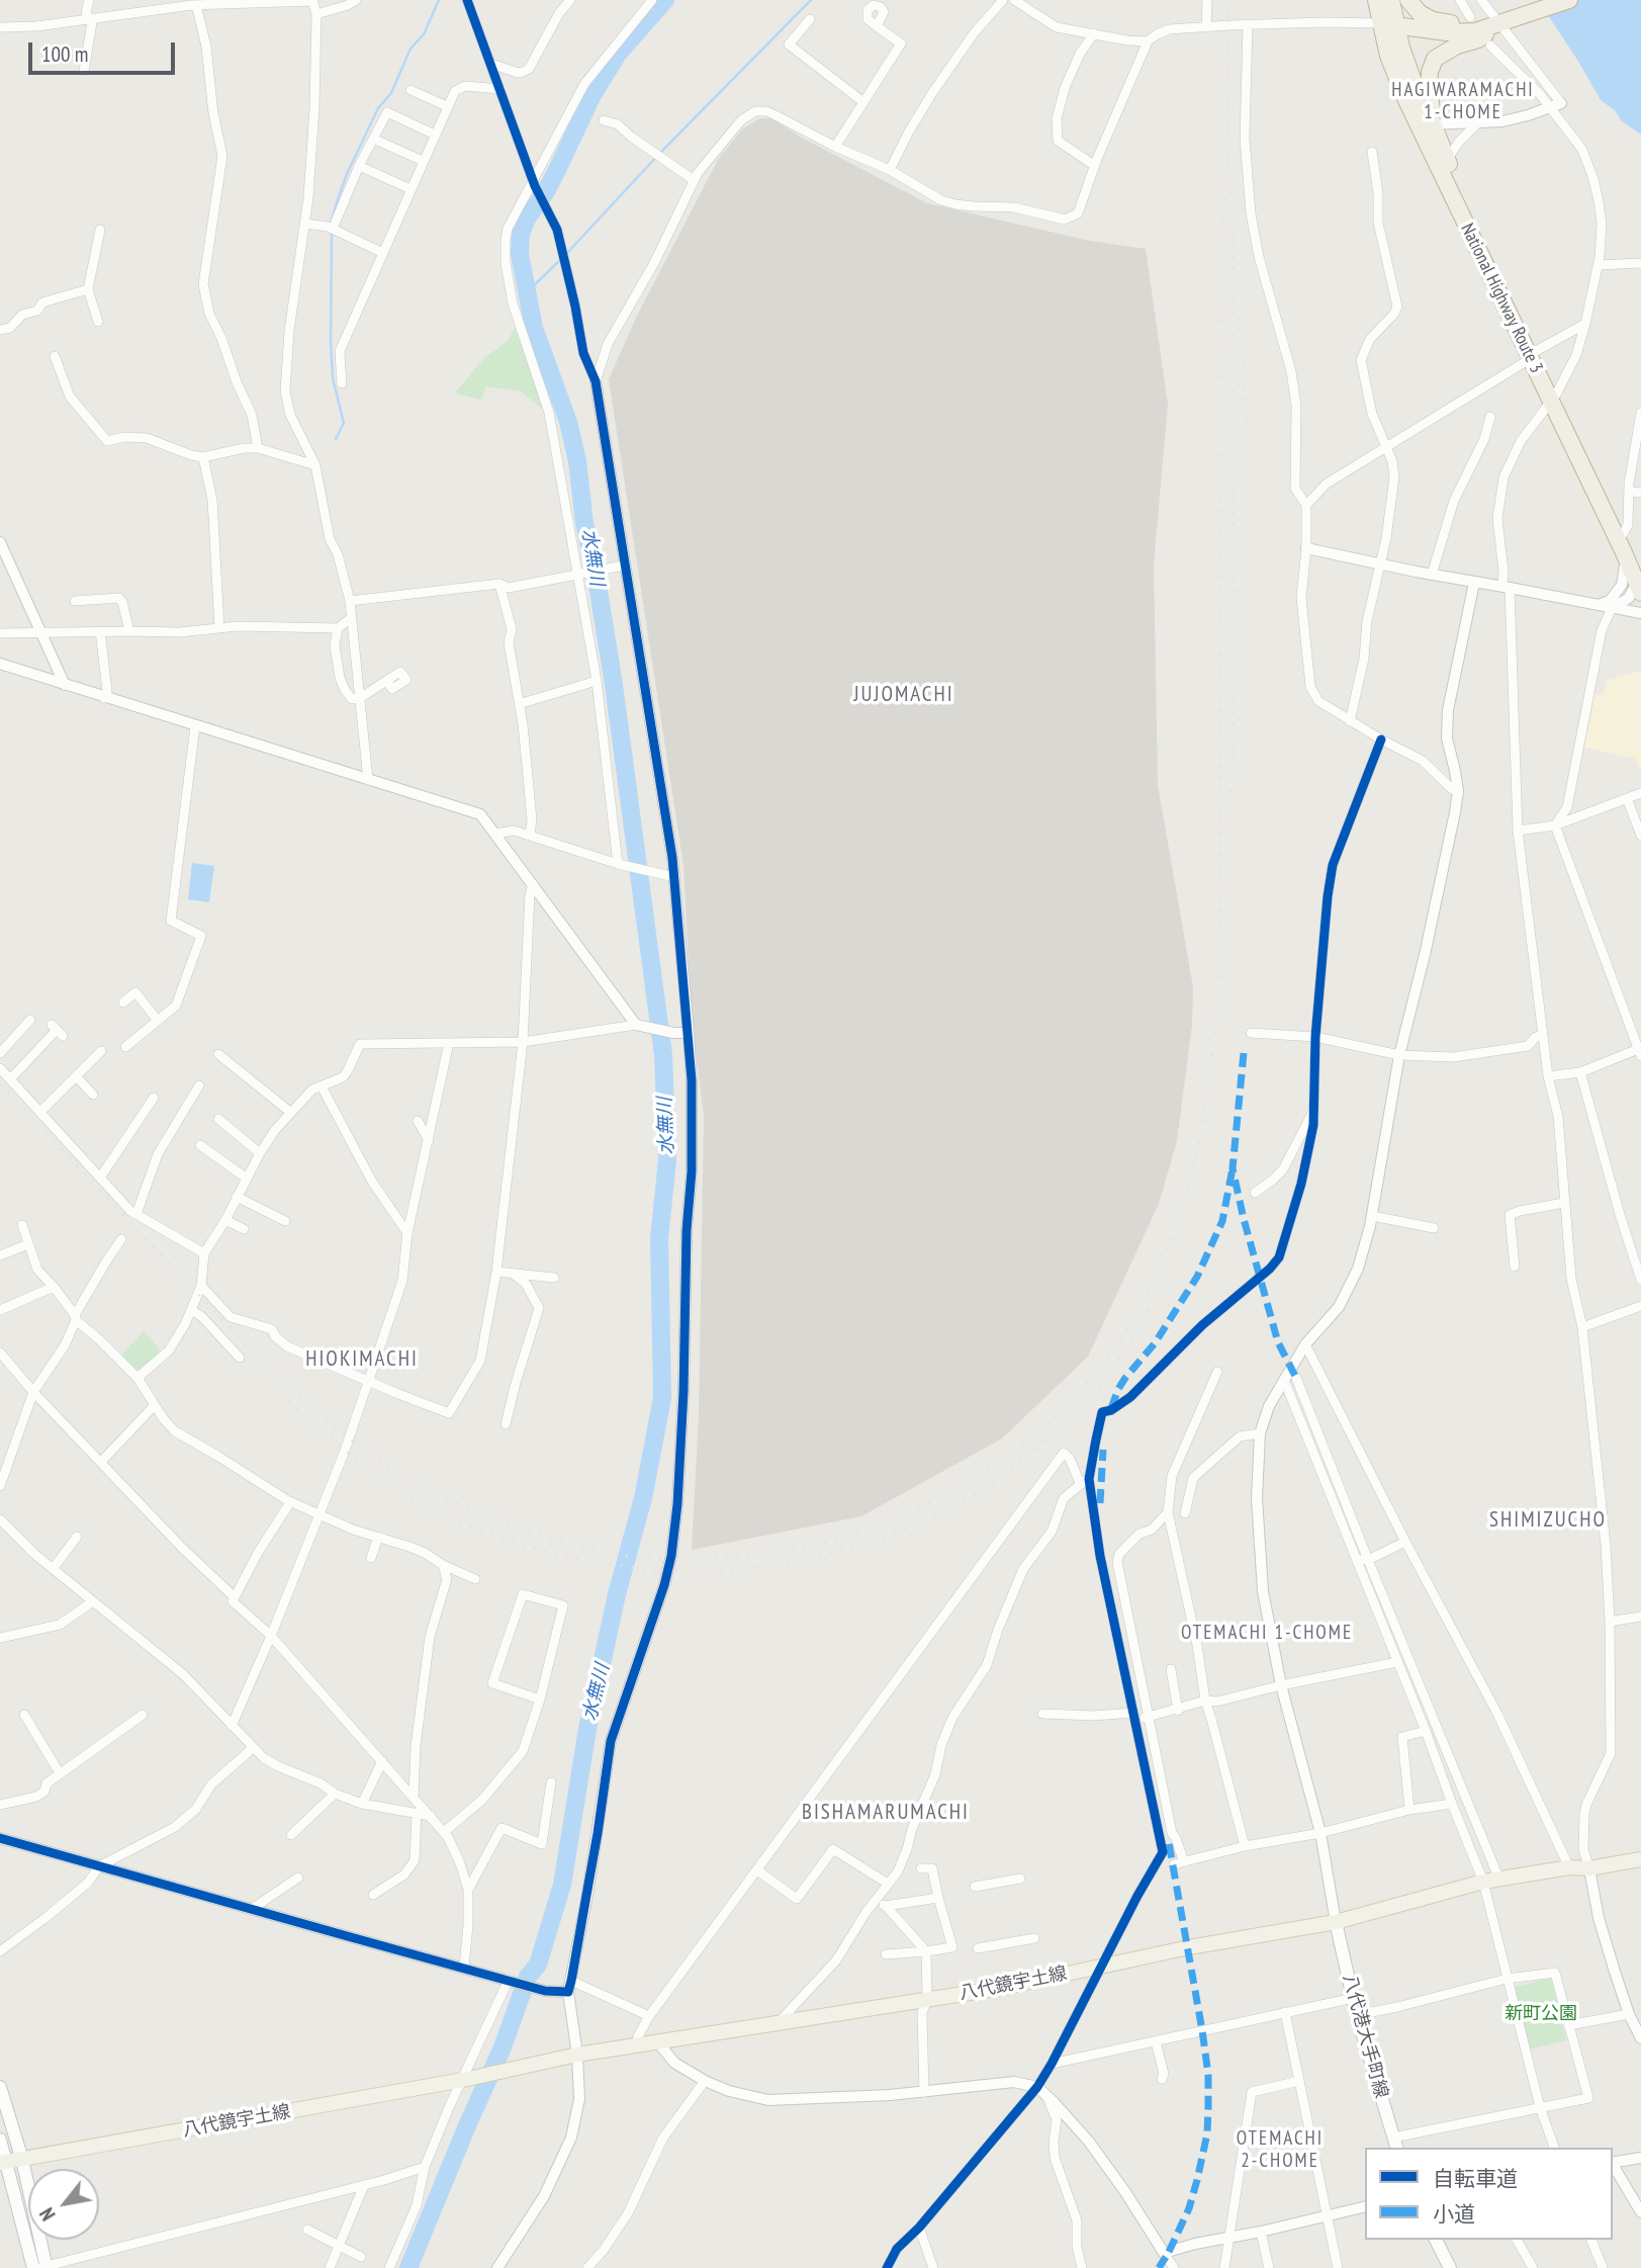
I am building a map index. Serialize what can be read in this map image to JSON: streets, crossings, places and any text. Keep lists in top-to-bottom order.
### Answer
{
  "streets": {
    "highway": ["National Highway Route 3"],
    "main road": ["八代鏡宇土線", "八代港大手町線"]
  },
  "crossings": [
    ["八代鏡宇土線", "八代港大手町線"]
  ],
  "districts": [
    "HAGIWARAMACHI 1-CHOME",
    "JUJOMACHI",
    "HIOKIMACHI",
    "SHIMIZUCHO",
    "OTEMACHI 1-CHOME",
    "BISHAMARUMACHI",
    "OTEMACHI 2-CHOME"
  ],
  "water": ["水無川"],
  "parks": ["新町公園"],
  "legend": ["自転車道", "小道"],
  "scale_bar": "100 m",
  "north": "bottom left"
}
